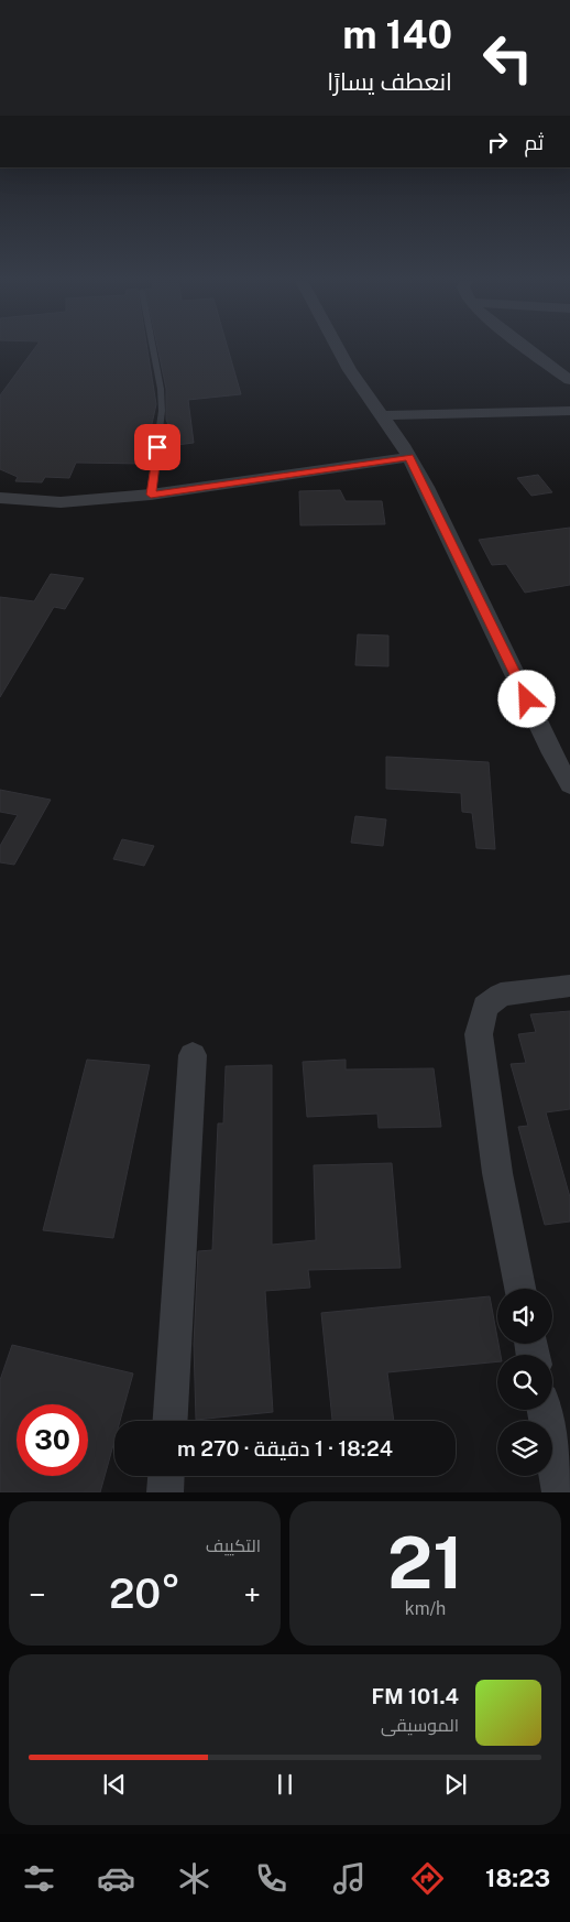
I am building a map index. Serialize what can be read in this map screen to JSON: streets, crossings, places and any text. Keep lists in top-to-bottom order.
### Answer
{
  "page": {
    "turn": ["140 m", "انعطف يسارًا"],
    "then": "ثم",
    "limit": "30",
    "trip": "18:24 · 1 دقيقة · 270 m",
    "tile": [
      ["21", "km/h"],
      "التكييف"
    ],
    "heat": ["−", "20°", "+"],
    "song": ["101.4 FM", "الموسيقى"],
    "tabs": "18:23"
  }
}
